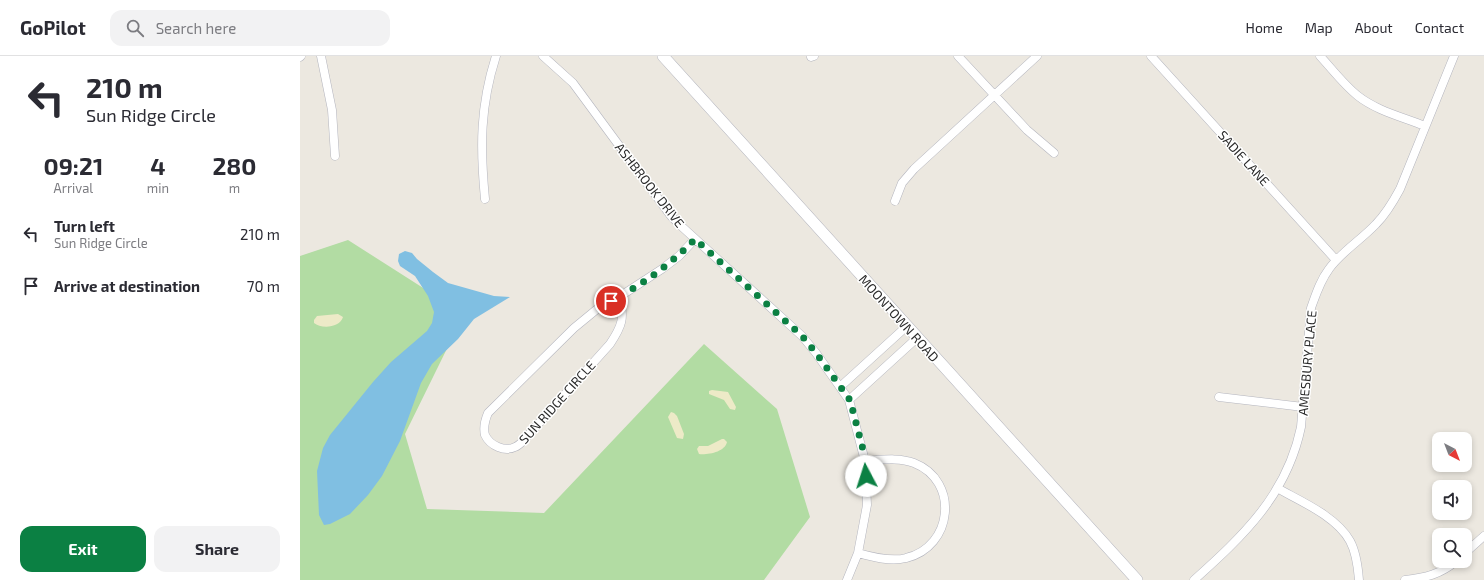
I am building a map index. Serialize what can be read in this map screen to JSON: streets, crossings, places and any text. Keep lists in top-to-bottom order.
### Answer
{
  "streets": {
    "street": [
      "SADIE LANE",
      "ASHBROOK DRIVE",
      "MOONTOWN ROAD",
      "AMESBURY PLACE",
      "SUN RIDGE CIRCLE"
    ]
  },
  "crossings": [
    ["SADIE LANE", "AMESBURY PLACE"],
    ["ASHBROOK DRIVE", "SUN RIDGE CIRCLE"]
  ],
  "north": "bottom right",
  "page": {
    "header": "GoPilot",
    "search": "Search here",
    "nav": [
      "Home",
      "Map",
      "About",
      "Contact"
    ],
    "turn": ["210 m", "Sun Ridge Circle"],
    "eta": [
      "09:21",
      "Arrival",
      "4",
      "min",
      "280",
      "m"
    ],
    "list": [
      {
        "name": "Turn left",
        "note": "Sun Ridge Circle",
        "value": "210 m"
      },
      {
        "name": "Arrive at destination",
        "value": "70 m"
      }
    ],
    "buttons": ["Exit", "Share"]
  }
}
